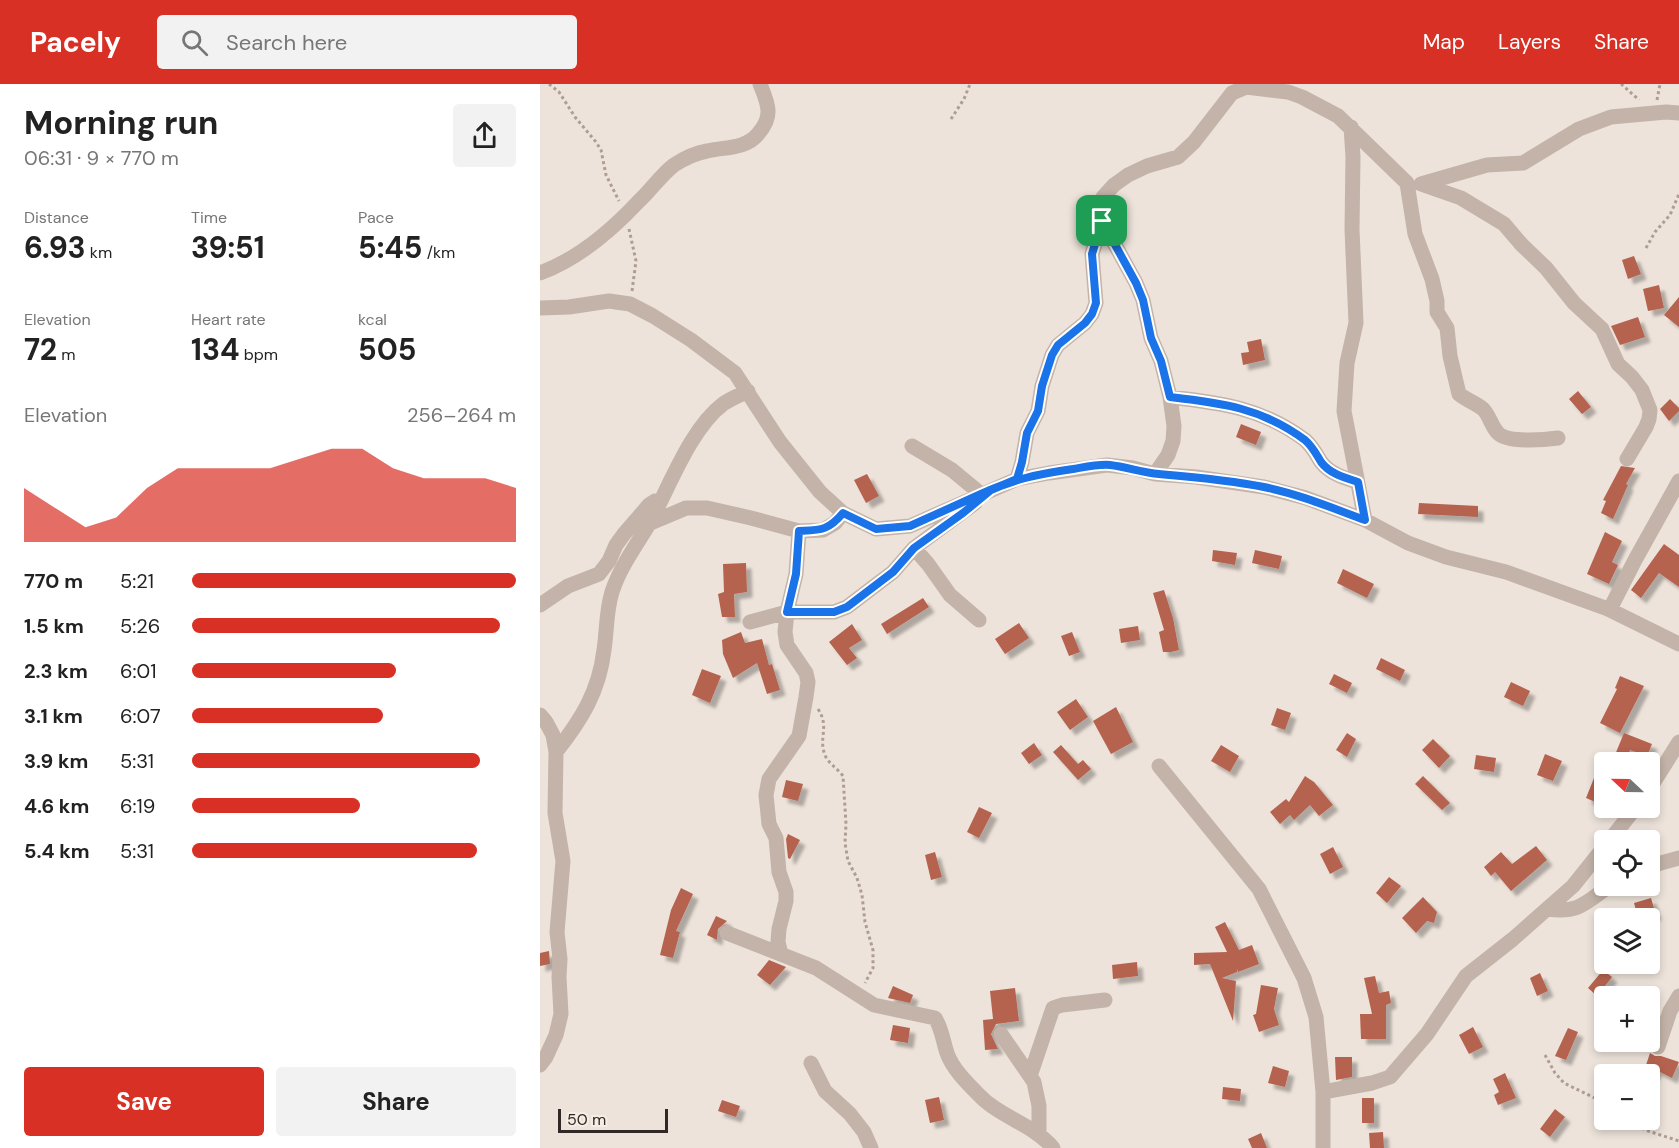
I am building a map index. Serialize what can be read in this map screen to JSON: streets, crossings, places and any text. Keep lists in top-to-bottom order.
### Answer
{
  "scale_bar": "50 m",
  "north": "left",
  "page": {
    "header": "Pacely",
    "search": "Search here",
    "nav": ["Map", "Layers", "Share"],
    "heading": ["Morning run", "06:31 · 9 × 770 m"],
    "stats": [
      ["Distance", "6.93 km"],
      ["Time", "39:51"],
      ["Pace", "5:45 /km"],
      ["Elevation", "72 m"],
      ["Heart rate", "134 bpm"],
      ["kcal", "505"]
    ],
    "chart": ["Elevation", "256–264 m"],
    "list": [
      {
        "name": "770 m",
        "note": "5:21"
      },
      {
        "name": "1.5 km",
        "note": "5:26"
      },
      {
        "name": "2.3 km",
        "note": "6:01"
      },
      {
        "name": "3.1 km",
        "note": "6:07"
      },
      {
        "name": "3.9 km",
        "note": "5:31"
      },
      {
        "name": "4.6 km",
        "note": "6:19"
      },
      {
        "name": "5.4 km",
        "note": "5:31"
      }
    ],
    "map_buttons": ["+", "−"],
    "buttons": ["Save", "Share"],
    "scale": "50 m"
  }
}
